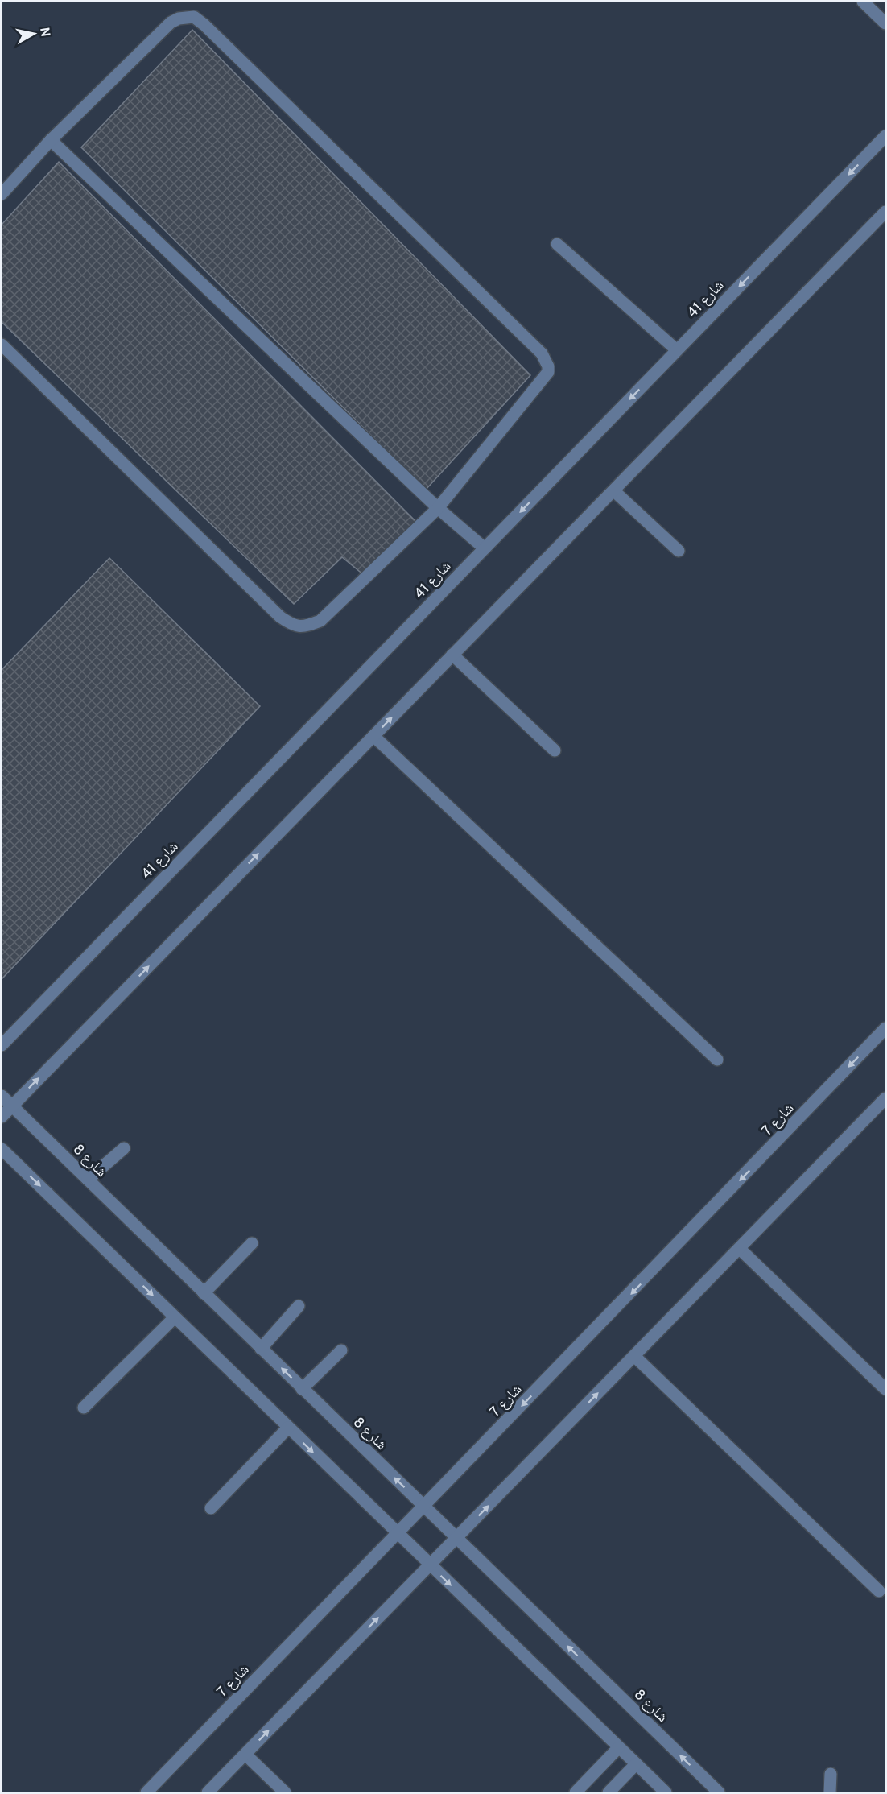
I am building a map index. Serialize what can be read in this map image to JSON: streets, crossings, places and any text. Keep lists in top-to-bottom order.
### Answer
{
  "streets": {
    "street": ["شارع 41", "شارع 7", "شارع 8"]
  },
  "crossings": [
    ["شارع 7", "شارع 8"]
  ],
  "north": "right"
}
